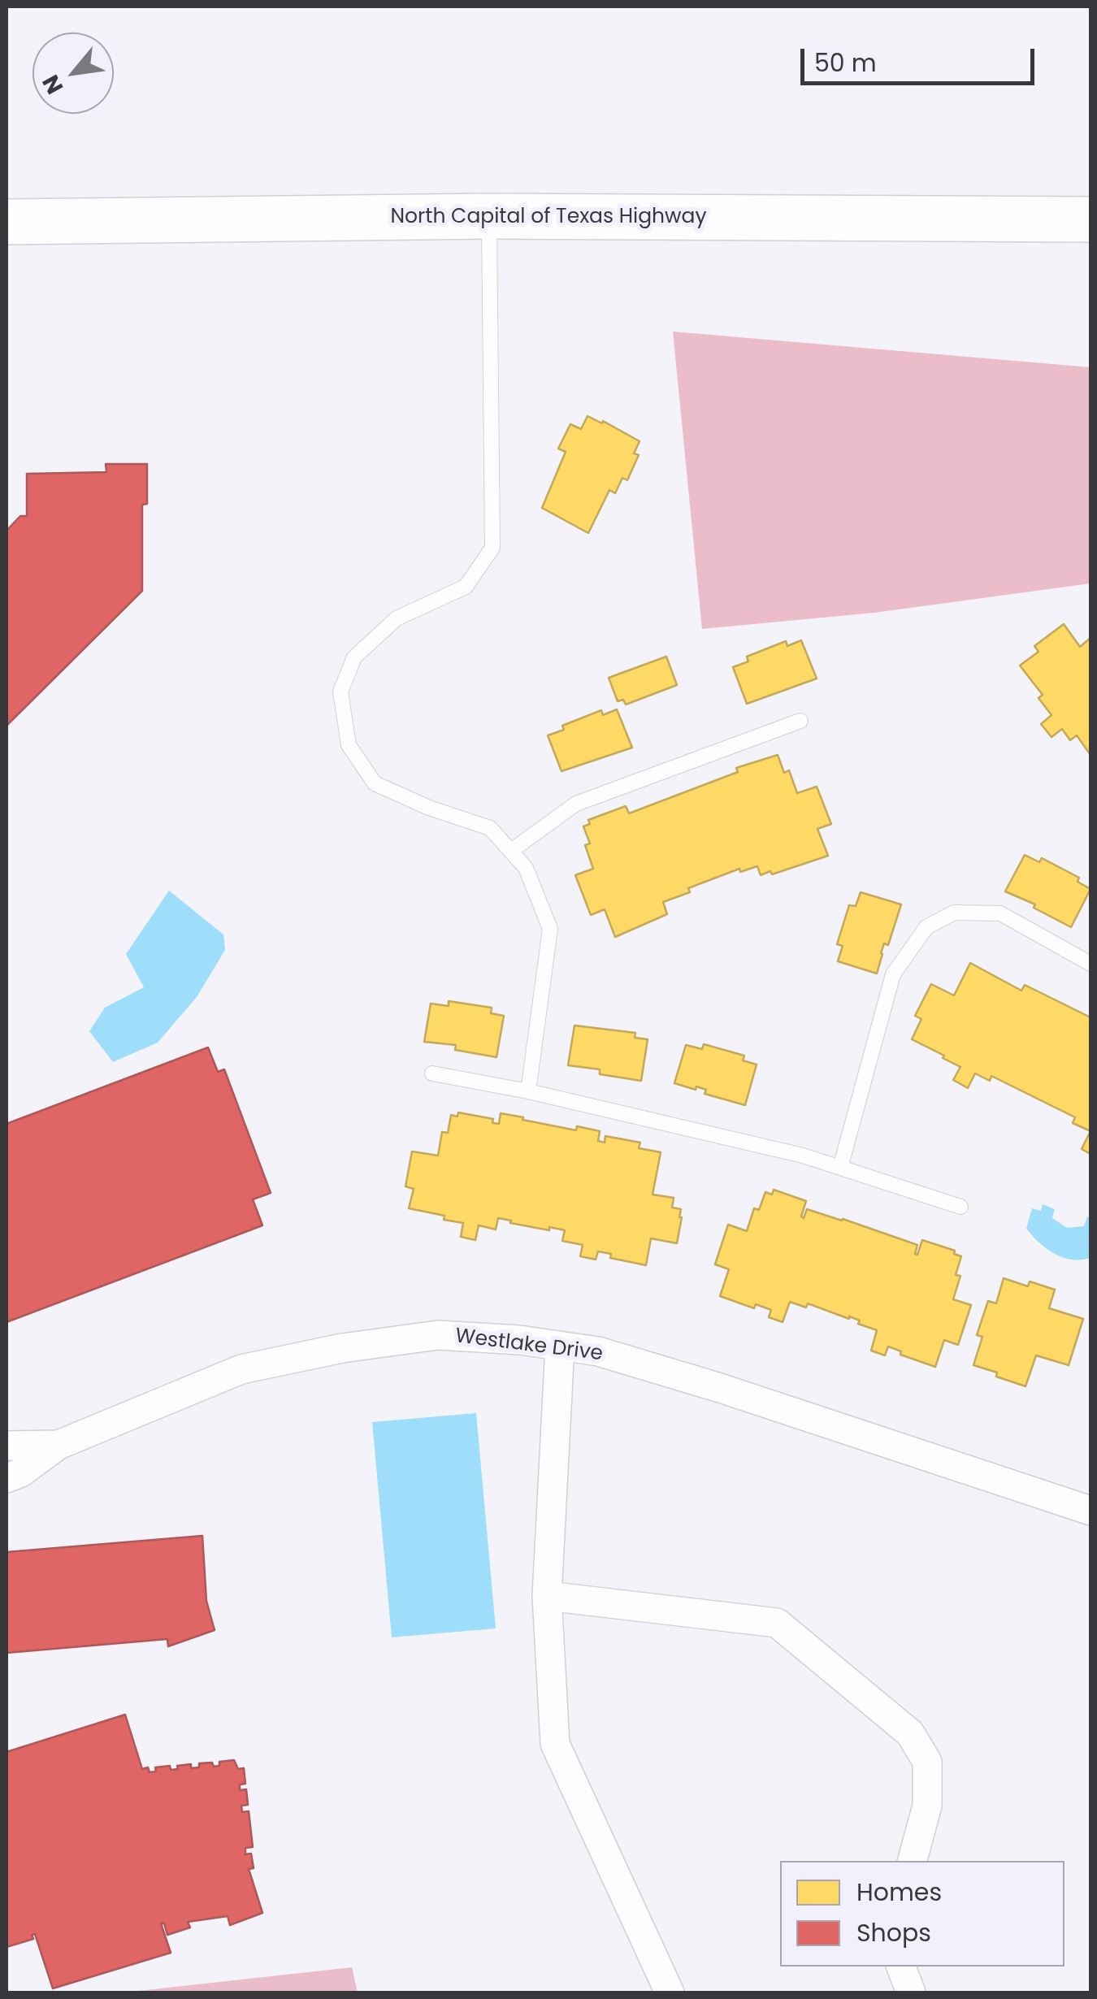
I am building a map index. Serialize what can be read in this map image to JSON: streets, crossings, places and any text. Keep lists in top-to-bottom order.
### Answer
{
  "streets": {
    "highway": ["North Capital of Texas Highway"],
    "street": ["Westlake Drive"]
  },
  "legend": ["Homes", "Shops"],
  "scale_bar": "50 m",
  "north": "bottom left"
}
